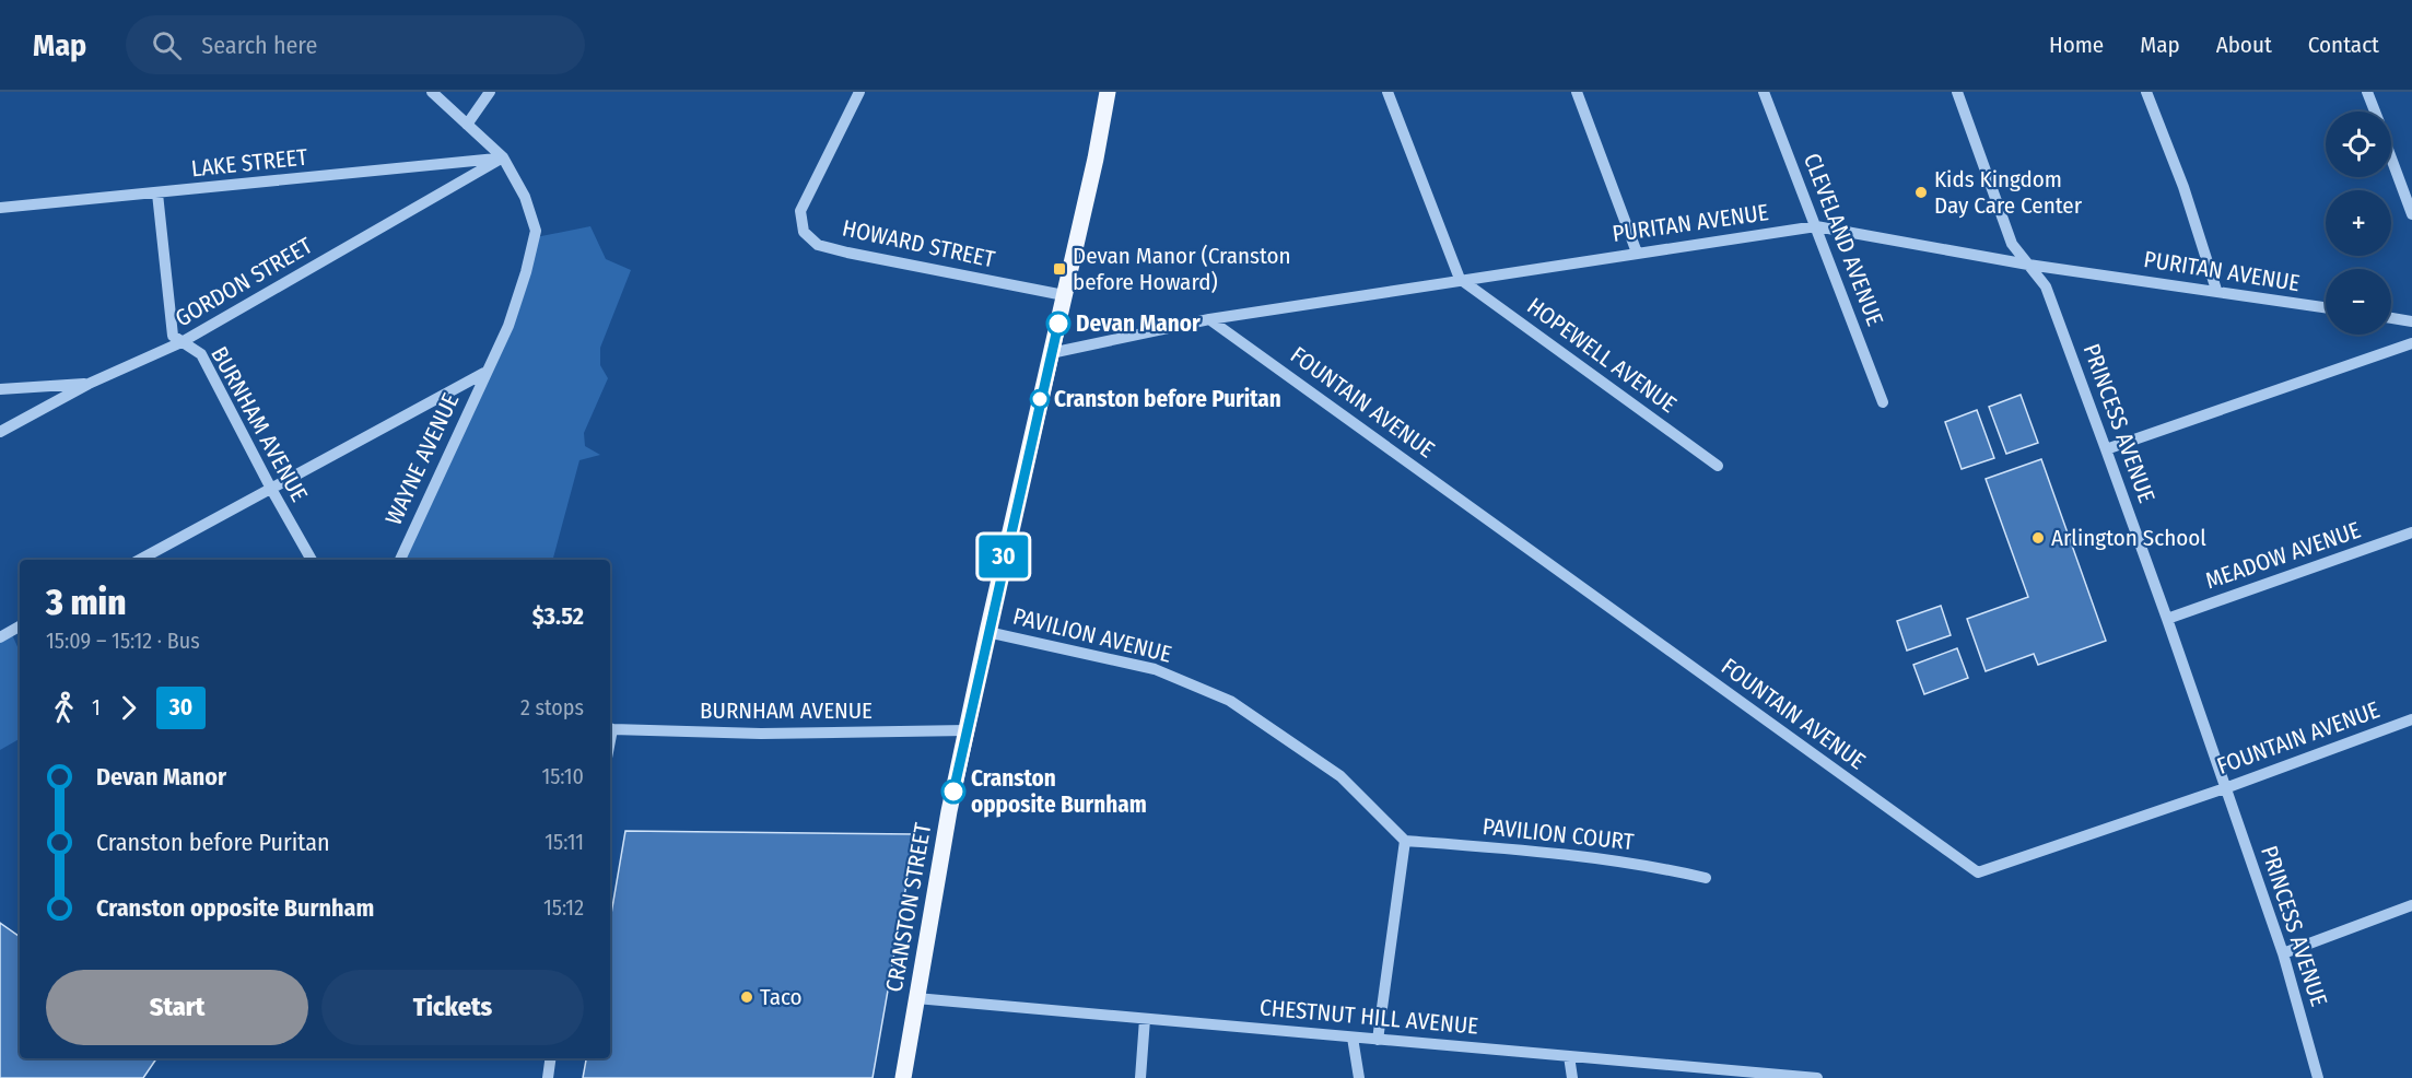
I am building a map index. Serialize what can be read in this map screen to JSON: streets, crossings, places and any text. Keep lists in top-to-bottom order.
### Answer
{
  "streets": {
    "main road": ["CRANSTON STREET"],
    "street": [
      "LAKE STREET",
      "PURITAN AVENUE",
      "CLEVELAND AVENUE",
      "HOWARD STREET",
      "GORDON STREET",
      "HOPEWELL AVENUE",
      "FOUNTAIN AVENUE",
      "PRINCESS AVENUE",
      "BURNHAM AVENUE",
      "WAYNE AVENUE",
      "MEADOW AVENUE",
      "PAVILION AVENUE",
      "PAVILION COURT",
      "CHESTNUT HILL AVENUE"
    ]
  },
  "crossings": [
    ["LAKE STREET", "GORDON STREET"],
    ["LAKE STREET", "BURNHAM AVENUE"],
    ["LAKE STREET", "WAYNE AVENUE"],
    ["PURITAN AVENUE", "CLEVELAND AVENUE"],
    ["PURITAN AVENUE", "HOPEWELL AVENUE"],
    ["PURITAN AVENUE", "FOUNTAIN AVENUE"],
    ["PURITAN AVENUE", "PRINCESS AVENUE"],
    ["PURITAN AVENUE", "CRANSTON STREET"],
    ["HOWARD STREET", "CRANSTON STREET"],
    ["GORDON STREET", "BURNHAM AVENUE"],
    ["GORDON STREET", "WAYNE AVENUE"],
    ["FOUNTAIN AVENUE", "PRINCESS AVENUE"],
    ["PRINCESS AVENUE", "MEADOW AVENUE"],
    ["BURNHAM AVENUE", "CRANSTON STREET"],
    ["PAVILION AVENUE", "PAVILION COURT"],
    ["PAVILION AVENUE", "CRANSTON STREET"],
    ["CRANSTON STREET", "CHESTNUT HILL AVENUE"]
  ],
  "places": {
    "other": [
      "Kids Kingdom Day Care Center",
      "Devan Manor",
      "Cranston before Puritan",
      "Arlington School",
      "Cranston opposite Burnham",
      "Taco"
    ],
    "transit": ["Devan Manor (Cranston before Howard)"]
  },
  "lines": ["bus line 30"],
  "page": {
    "header": "Map",
    "search": "Search here",
    "nav": [
      "Home",
      "Map",
      "About",
      "Contact"
    ],
    "on_map": "30",
    "map_buttons": ["+", "−"],
    "heading": ["3 min", "15:09 – 15:12 · Bus", "$3.52"],
    "legs": ["1", "30", "2 stops"],
    "list": [
      {
        "name": "Devan Manor",
        "value": "15:10"
      },
      {
        "name": "Cranston before Puritan",
        "value": "15:11"
      },
      {
        "name": "Cranston opposite Burnham",
        "value": "15:12"
      }
    ],
    "buttons": ["Start", "Tickets"]
  }
}
